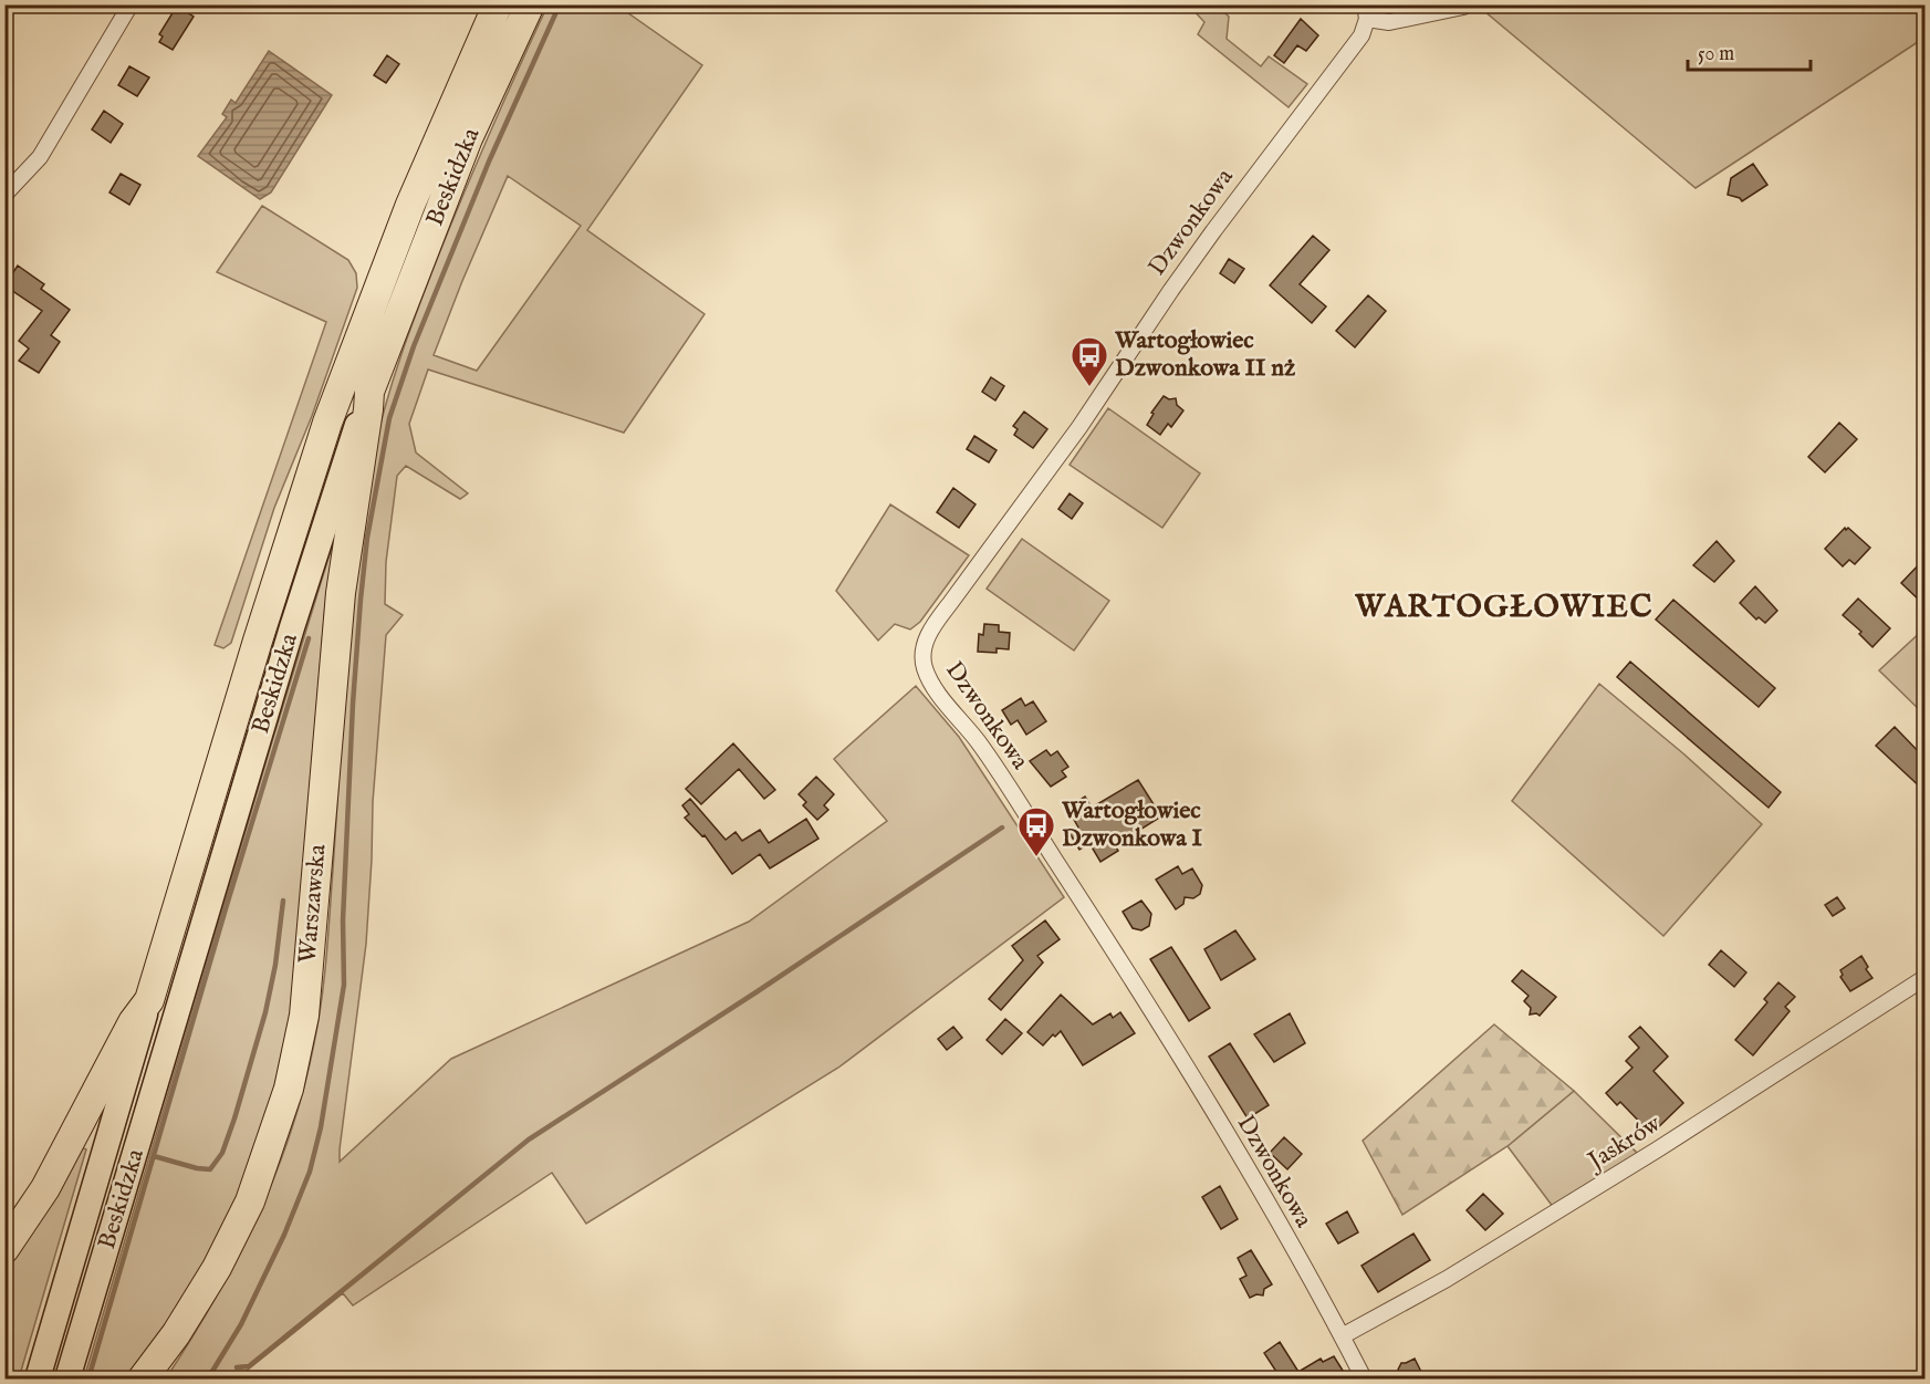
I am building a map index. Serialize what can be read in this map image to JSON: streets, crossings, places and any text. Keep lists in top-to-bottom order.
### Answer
{
  "streets": {
    "highway": ["Beskidzka", "Warszawska"],
    "street": ["Dzwonkowa", "Jaskrów"]
  },
  "crossings": [
    ["Beskidzka", "Warszawska"],
    ["Dzwonkowa", "Jaskrów"]
  ],
  "districts": ["WARTOGŁOWIEC"],
  "places": {
    "bus stop": ["Wartogłowiec Dzwonkowa II nż", "Wartogłowiec Dzwonkowa I"]
  },
  "scale_bar": "50 m"
}
